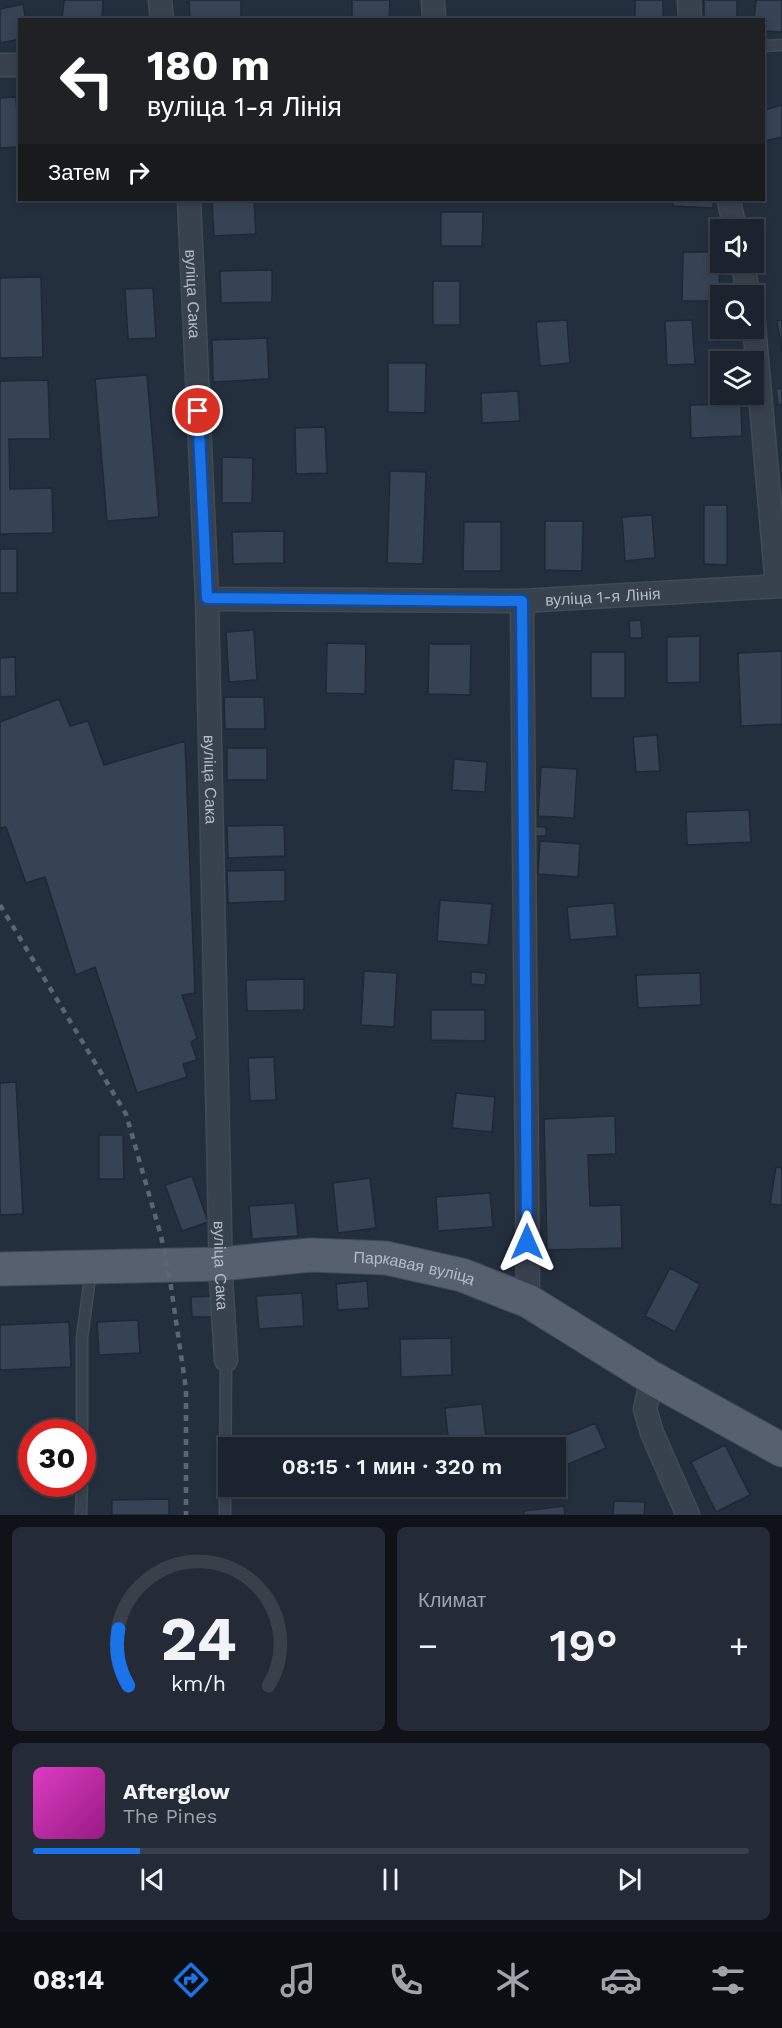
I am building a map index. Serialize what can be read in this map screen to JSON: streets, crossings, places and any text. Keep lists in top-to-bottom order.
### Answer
{
  "streets": {
    "main road": ["Паркавая вуліца"],
    "street": ["вуліца Сака", "вуліца 1-я Лінія"]
  },
  "crossings": [
    ["вуліца Сака", "вуліца 1-я Лінія"],
    ["вуліца Сака", "Паркавая вуліца"]
  ],
  "page": {
    "turn": ["180 m", "вуліца 1-я Лінія"],
    "then": "Затем",
    "limit": "30",
    "trip": "08:15 · 1 мин · 320 m",
    "tile": "Климат",
    "heat": ["−", "19°", "+"],
    "song": ["Afterglow", "The Pines"],
    "tabs": "08:14",
    "gauge": ["24", "km/h"]
  }
}
